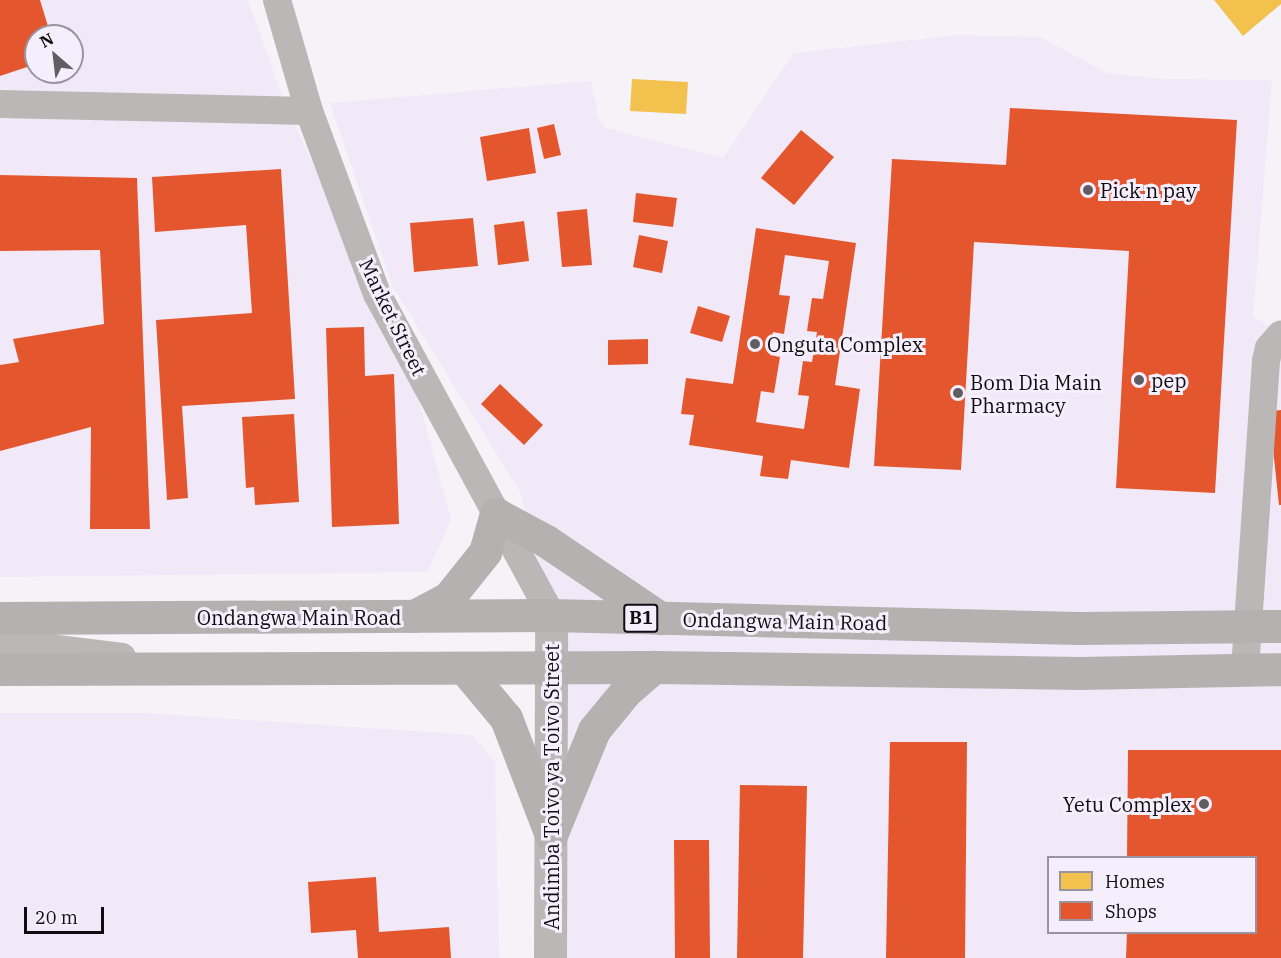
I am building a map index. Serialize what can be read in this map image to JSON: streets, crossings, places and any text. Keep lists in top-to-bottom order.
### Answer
{
  "streets": {
    "main road": ["Ondangwa Main Road", "B1"],
    "street": ["Market Street", "Andimba Toivo ya Toivo Street"]
  },
  "crossings": [
    ["Market Street", "Ondangwa Main Road"],
    ["Market Street", "Andimba Toivo ya Toivo Street"],
    ["Ondangwa Main Road", "Andimba Toivo ya Toivo Street"]
  ],
  "places": [
    "Pick n pay",
    "Onguta Complex",
    "pep",
    "Bom Dia Main Pharmacy",
    "Yetu Complex"
  ],
  "legend": ["Homes", "Shops"],
  "scale_bar": "20 m",
  "north": "top left"
}
